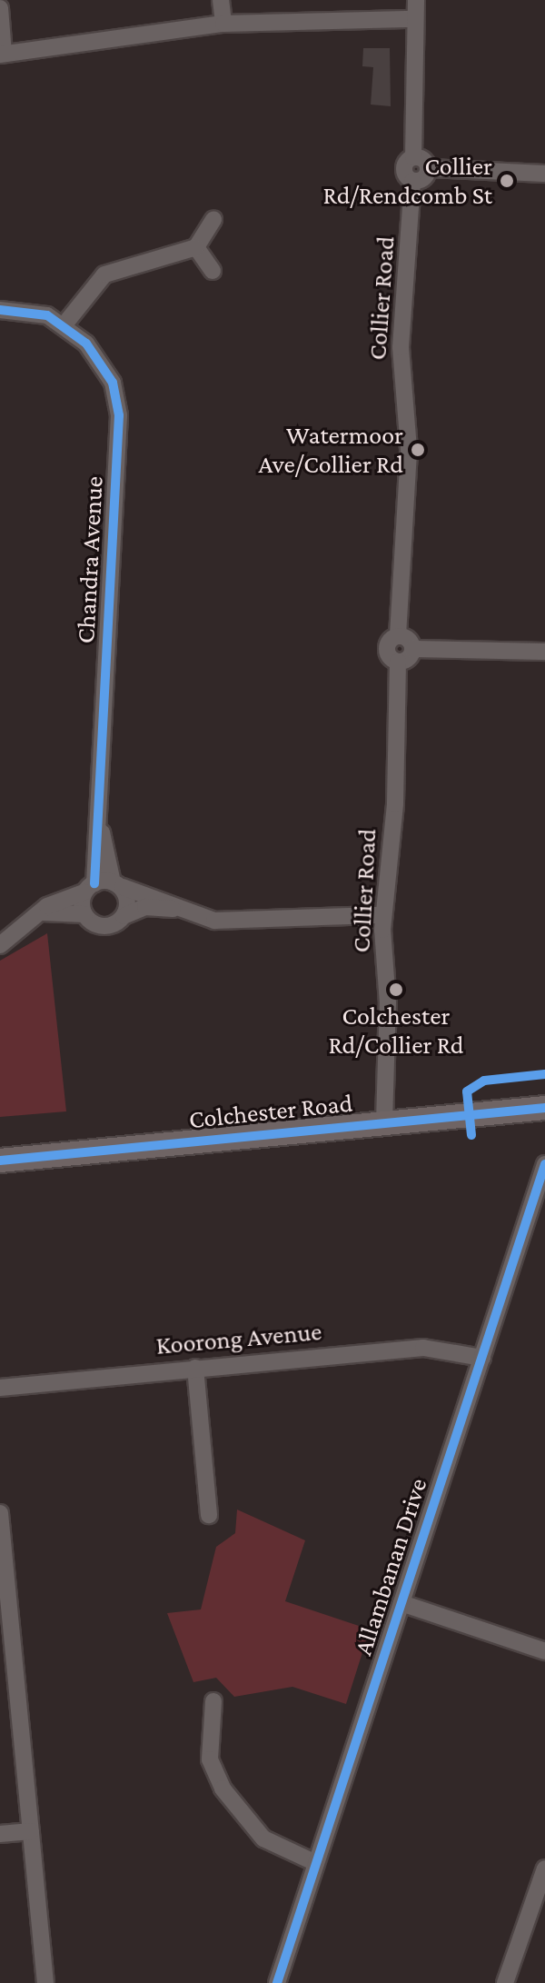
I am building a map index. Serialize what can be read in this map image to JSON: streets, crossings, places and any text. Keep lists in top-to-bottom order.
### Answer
{
  "streets": {
    "main road": ["Colchester Road"],
    "street": [
      "Collier Road",
      "Chandra Avenue",
      "Koorong Avenue",
      "Allambanan Drive"
    ]
  },
  "crossings": [
    ["Collier Road", "Colchester Road"],
    ["Koorong Avenue", "Allambanan Drive"]
  ],
  "places": ["Collier Rd/Rendcomb St", "Watermoor Ave/Collier Rd", "Colchester Rd/Collier Rd"]
}
